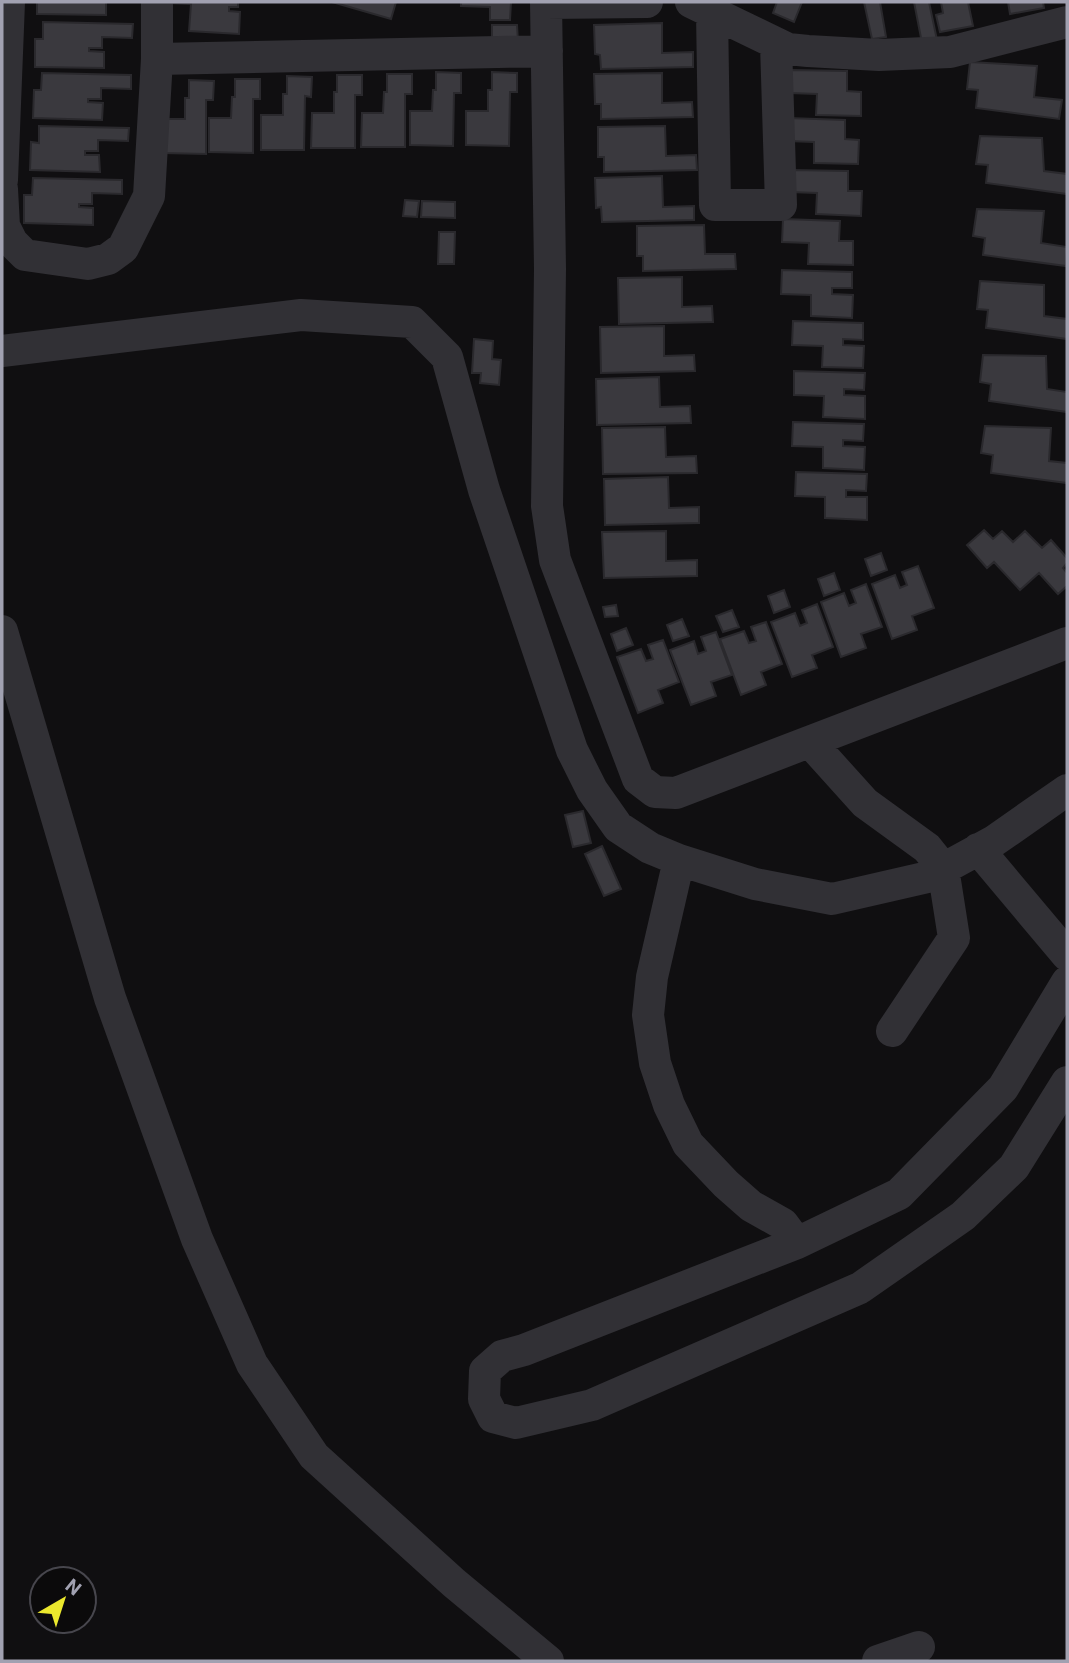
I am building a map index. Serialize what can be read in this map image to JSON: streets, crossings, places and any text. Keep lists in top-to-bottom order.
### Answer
{
  "north": "top right"
}
